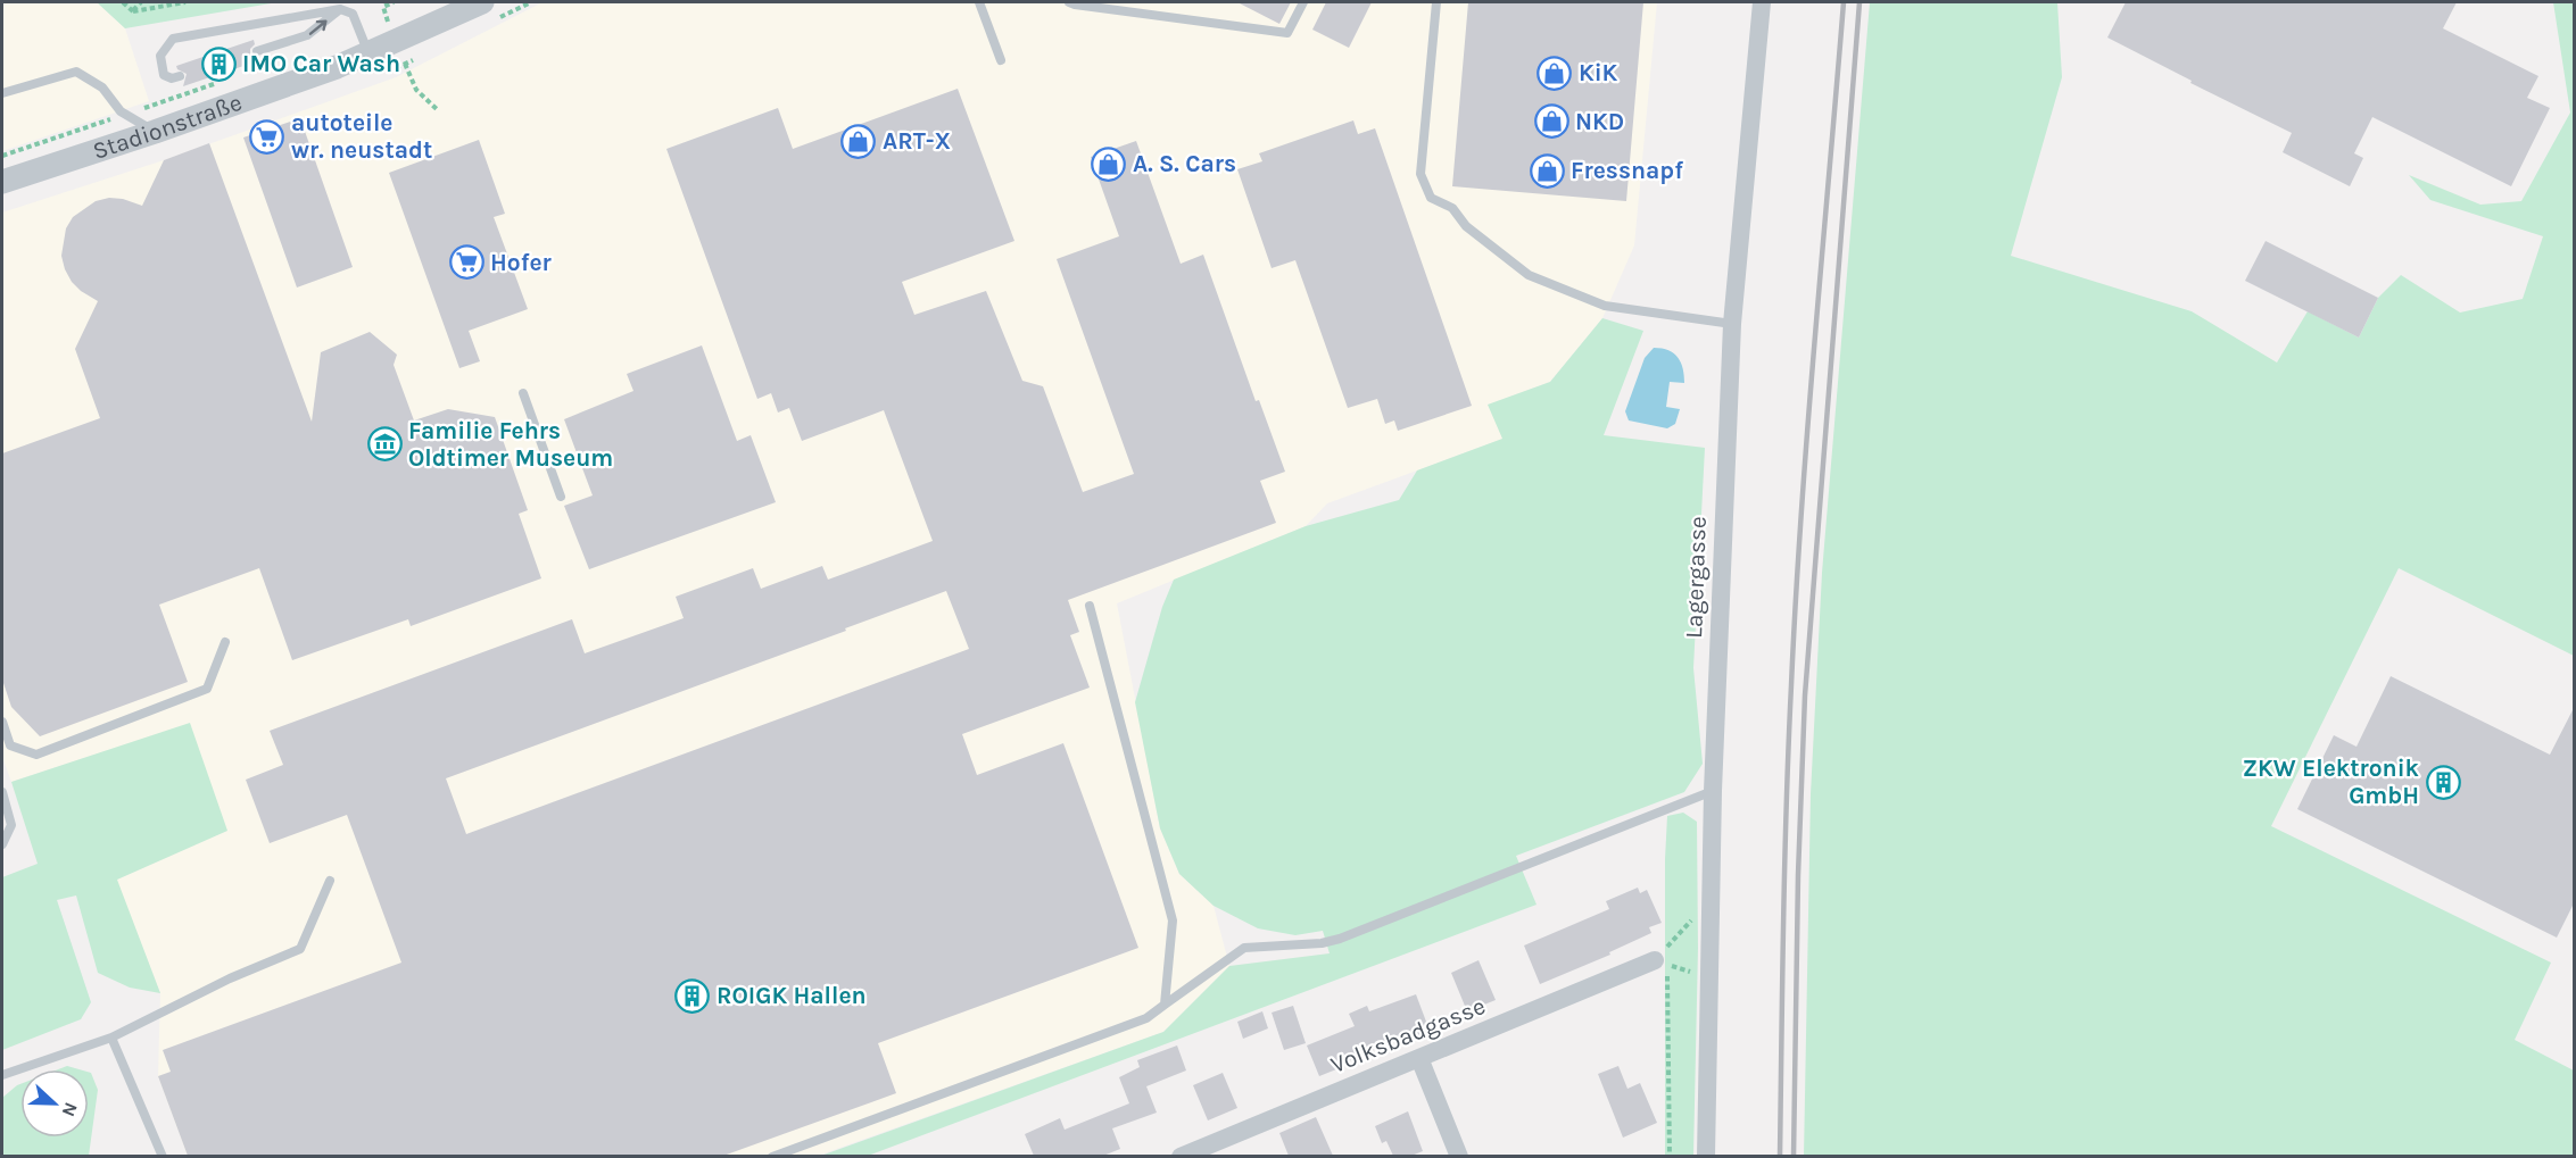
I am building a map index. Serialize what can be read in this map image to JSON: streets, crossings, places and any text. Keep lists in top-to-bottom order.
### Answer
{
  "streets": {
    "street": ["Stadionstraße", "Lagergasse", "Volksbadgasse"]
  },
  "places": {
    "building": ["IMO Car Wash", "ZKW Elektronik GmbH", "ROIGK Hallen"],
    "shop": [
      "KiK",
      "NKD",
      "ART-X",
      "A. S. Cars",
      "Fressnapf"
    ],
    "supermarket": ["autoteile wr. neustadt", "Hofer"],
    "museum": ["Familie Fehrs Oldtimer Museum"]
  },
  "north": "right"
}
